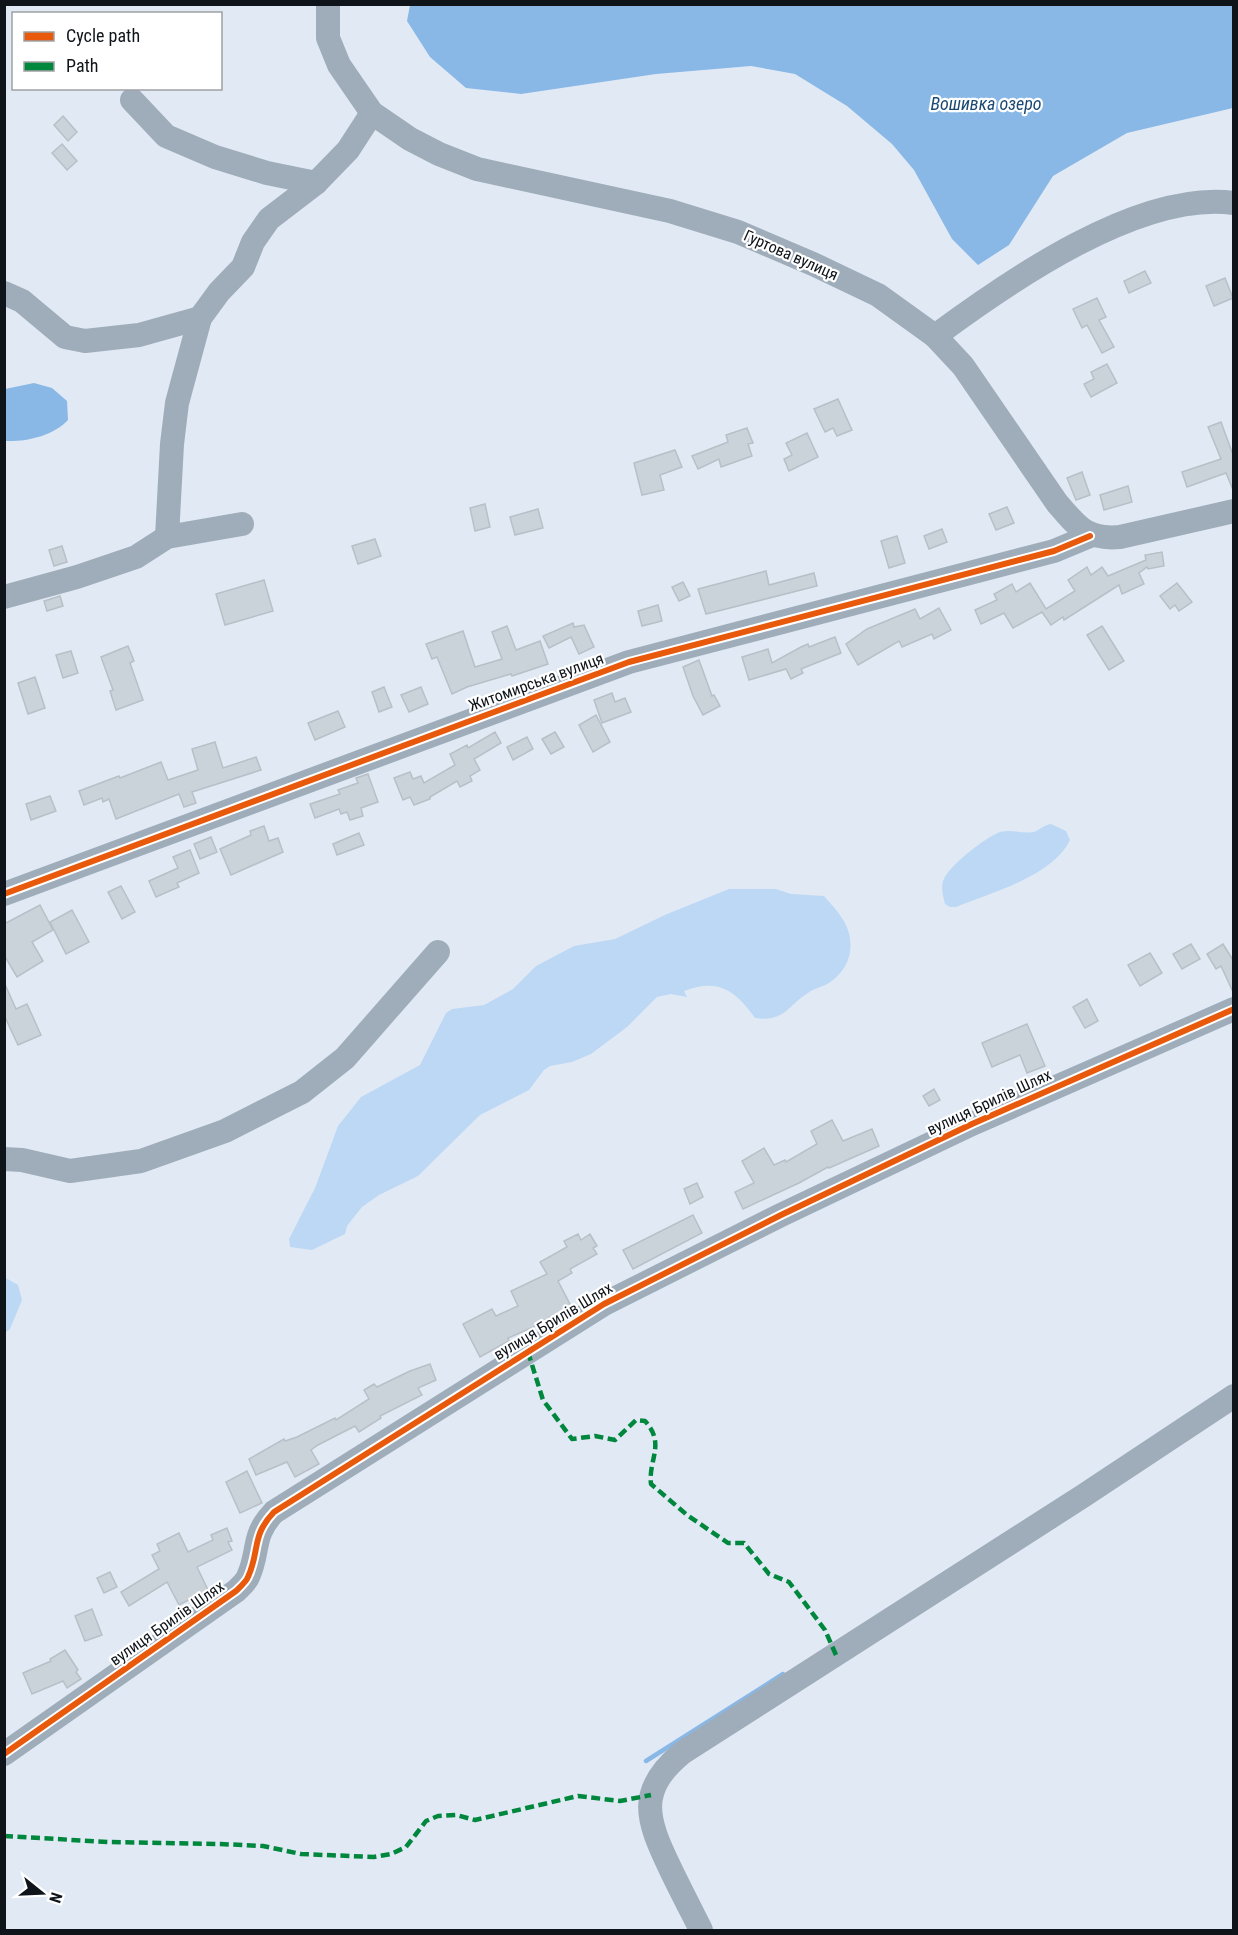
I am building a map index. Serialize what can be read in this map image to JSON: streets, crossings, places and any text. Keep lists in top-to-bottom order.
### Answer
{
  "streets": {
    "street": ["Гуртова вулиця", "Житомирська вулиця", "вулиця Брилів Шлях"]
  },
  "crossings": [
    ["Гуртова вулиця", "Житомирська вулиця"]
  ],
  "water": ["Вошивка озеро"],
  "legend": ["Cycle path", "Path"],
  "north": "right"
}
